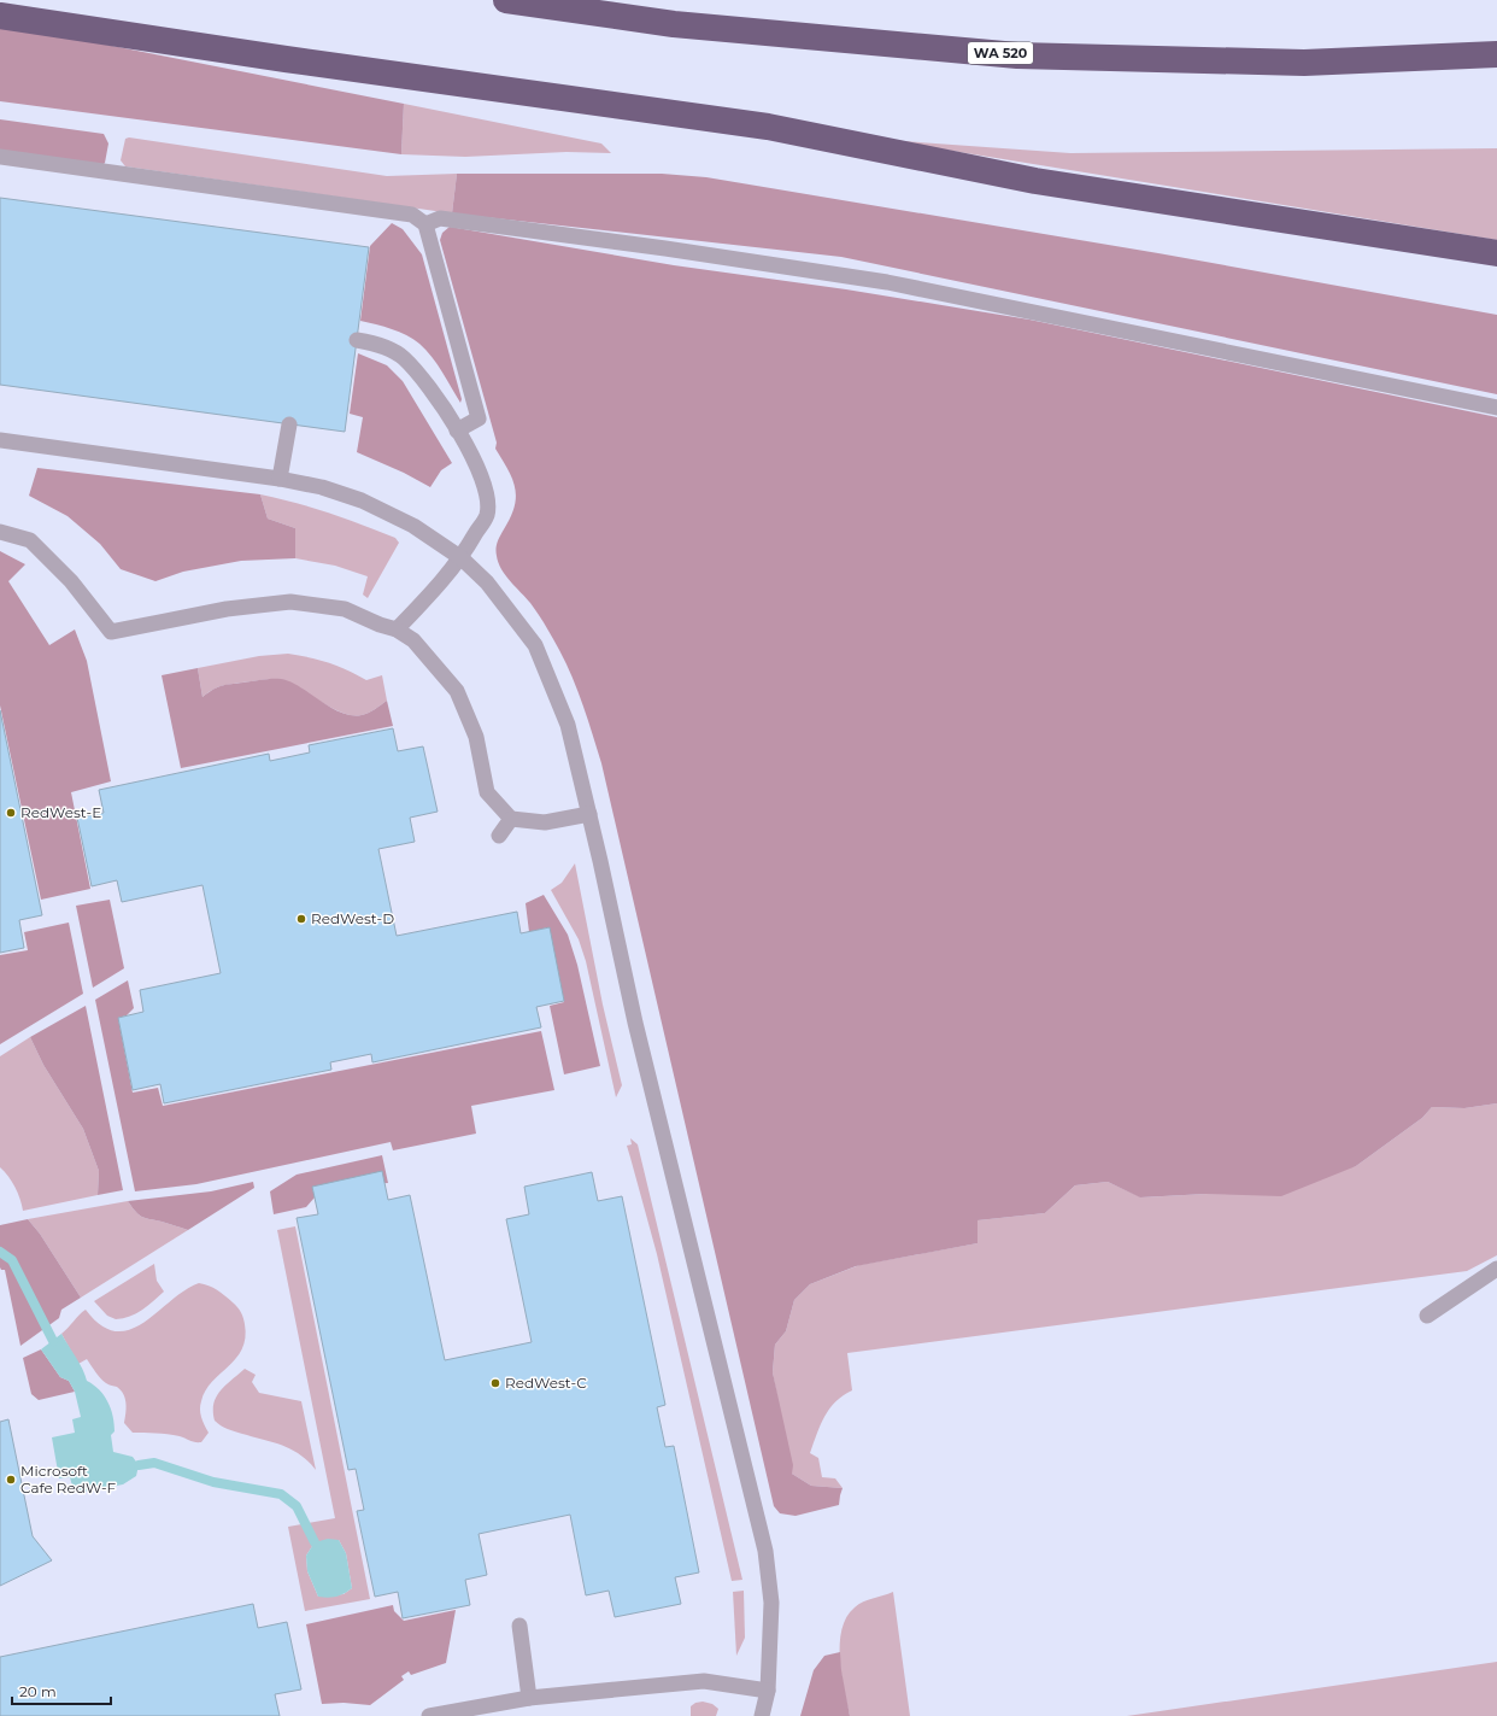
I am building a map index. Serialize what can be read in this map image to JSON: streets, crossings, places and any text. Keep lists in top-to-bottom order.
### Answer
{
  "streets": {
    "highway": ["WA 520"]
  },
  "places": [
    "RedWest-E",
    "RedWest-D",
    "RedWest-C",
    "Microsoft Cafe RedW-F"
  ],
  "scale_bar": "20 m"
}
